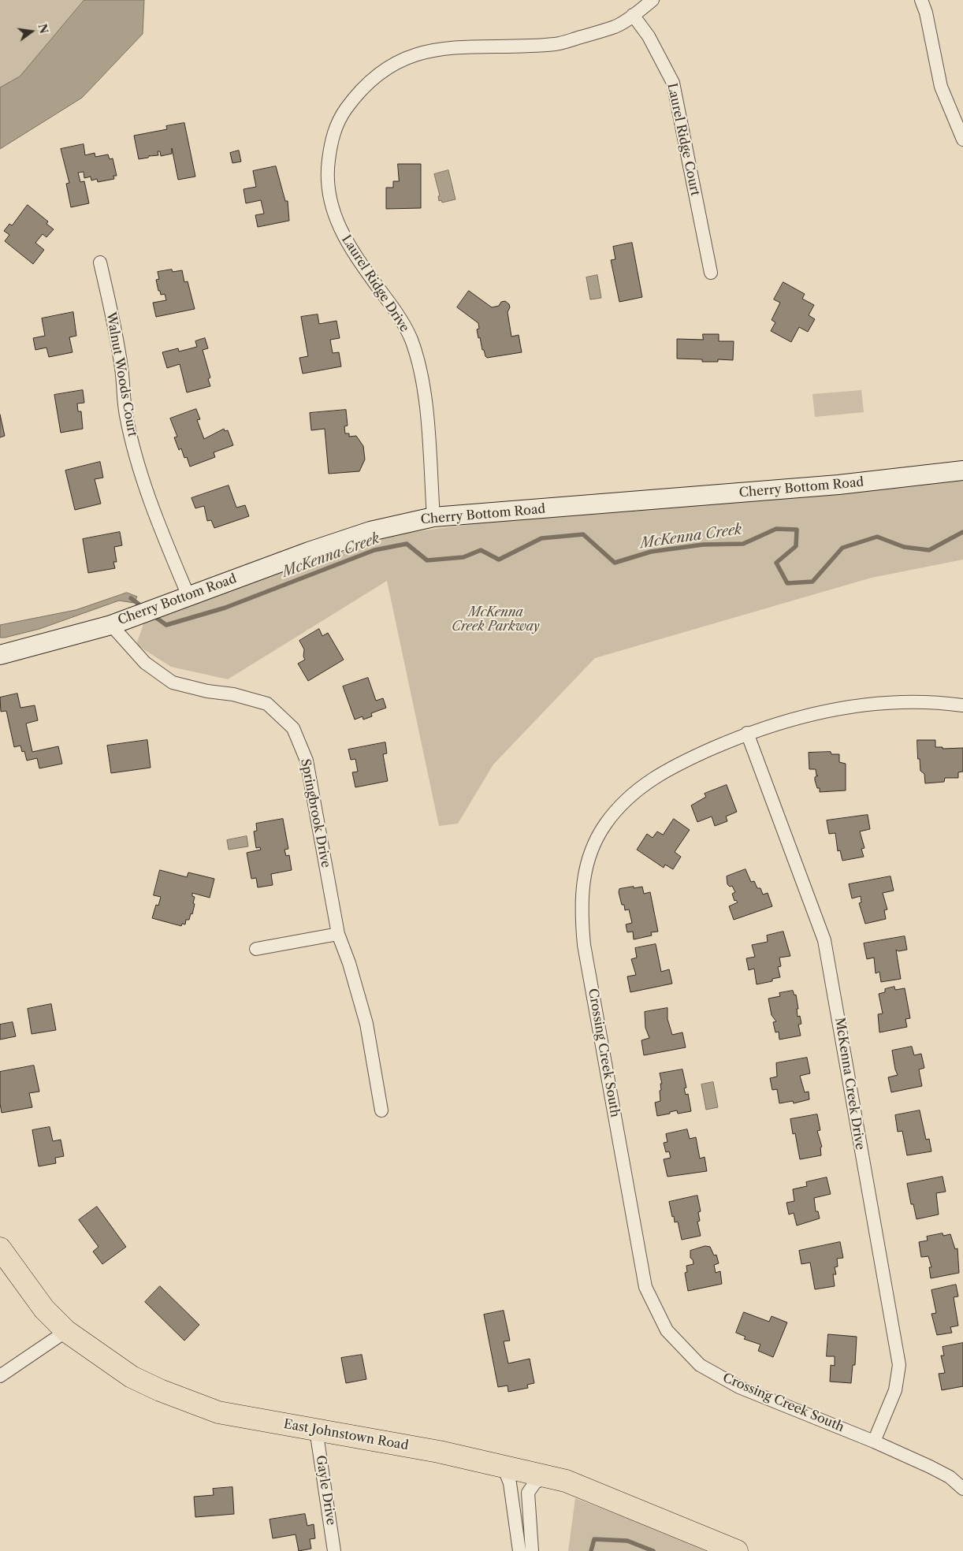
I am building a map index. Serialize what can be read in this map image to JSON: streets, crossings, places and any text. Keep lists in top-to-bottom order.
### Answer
{
  "streets": {
    "highway": ["East Johnstown Road"],
    "main road": ["Cherry Bottom Road"],
    "street": [
      "Laurel Ridge Court",
      "Laurel Ridge Drive",
      "Walnut Woods Court",
      "Springbrook Drive",
      "Crossing Creek South",
      "McKenna Creek Drive",
      "Gayle Drive"
    ]
  },
  "crossings": [
    ["Laurel Ridge Court", "Laurel Ridge Drive"],
    ["Laurel Ridge Drive", "Cherry Bottom Road"],
    ["Walnut Woods Court", "Cherry Bottom Road"],
    ["Cherry Bottom Road", "Springbrook Drive"],
    ["Crossing Creek South", "McKenna Creek Drive"],
    ["East Johnstown Road", "Gayle Drive"]
  ],
  "water": ["McKenna Creek"],
  "parks": ["McKenna Creek Parkway"],
  "north": "right"
}
